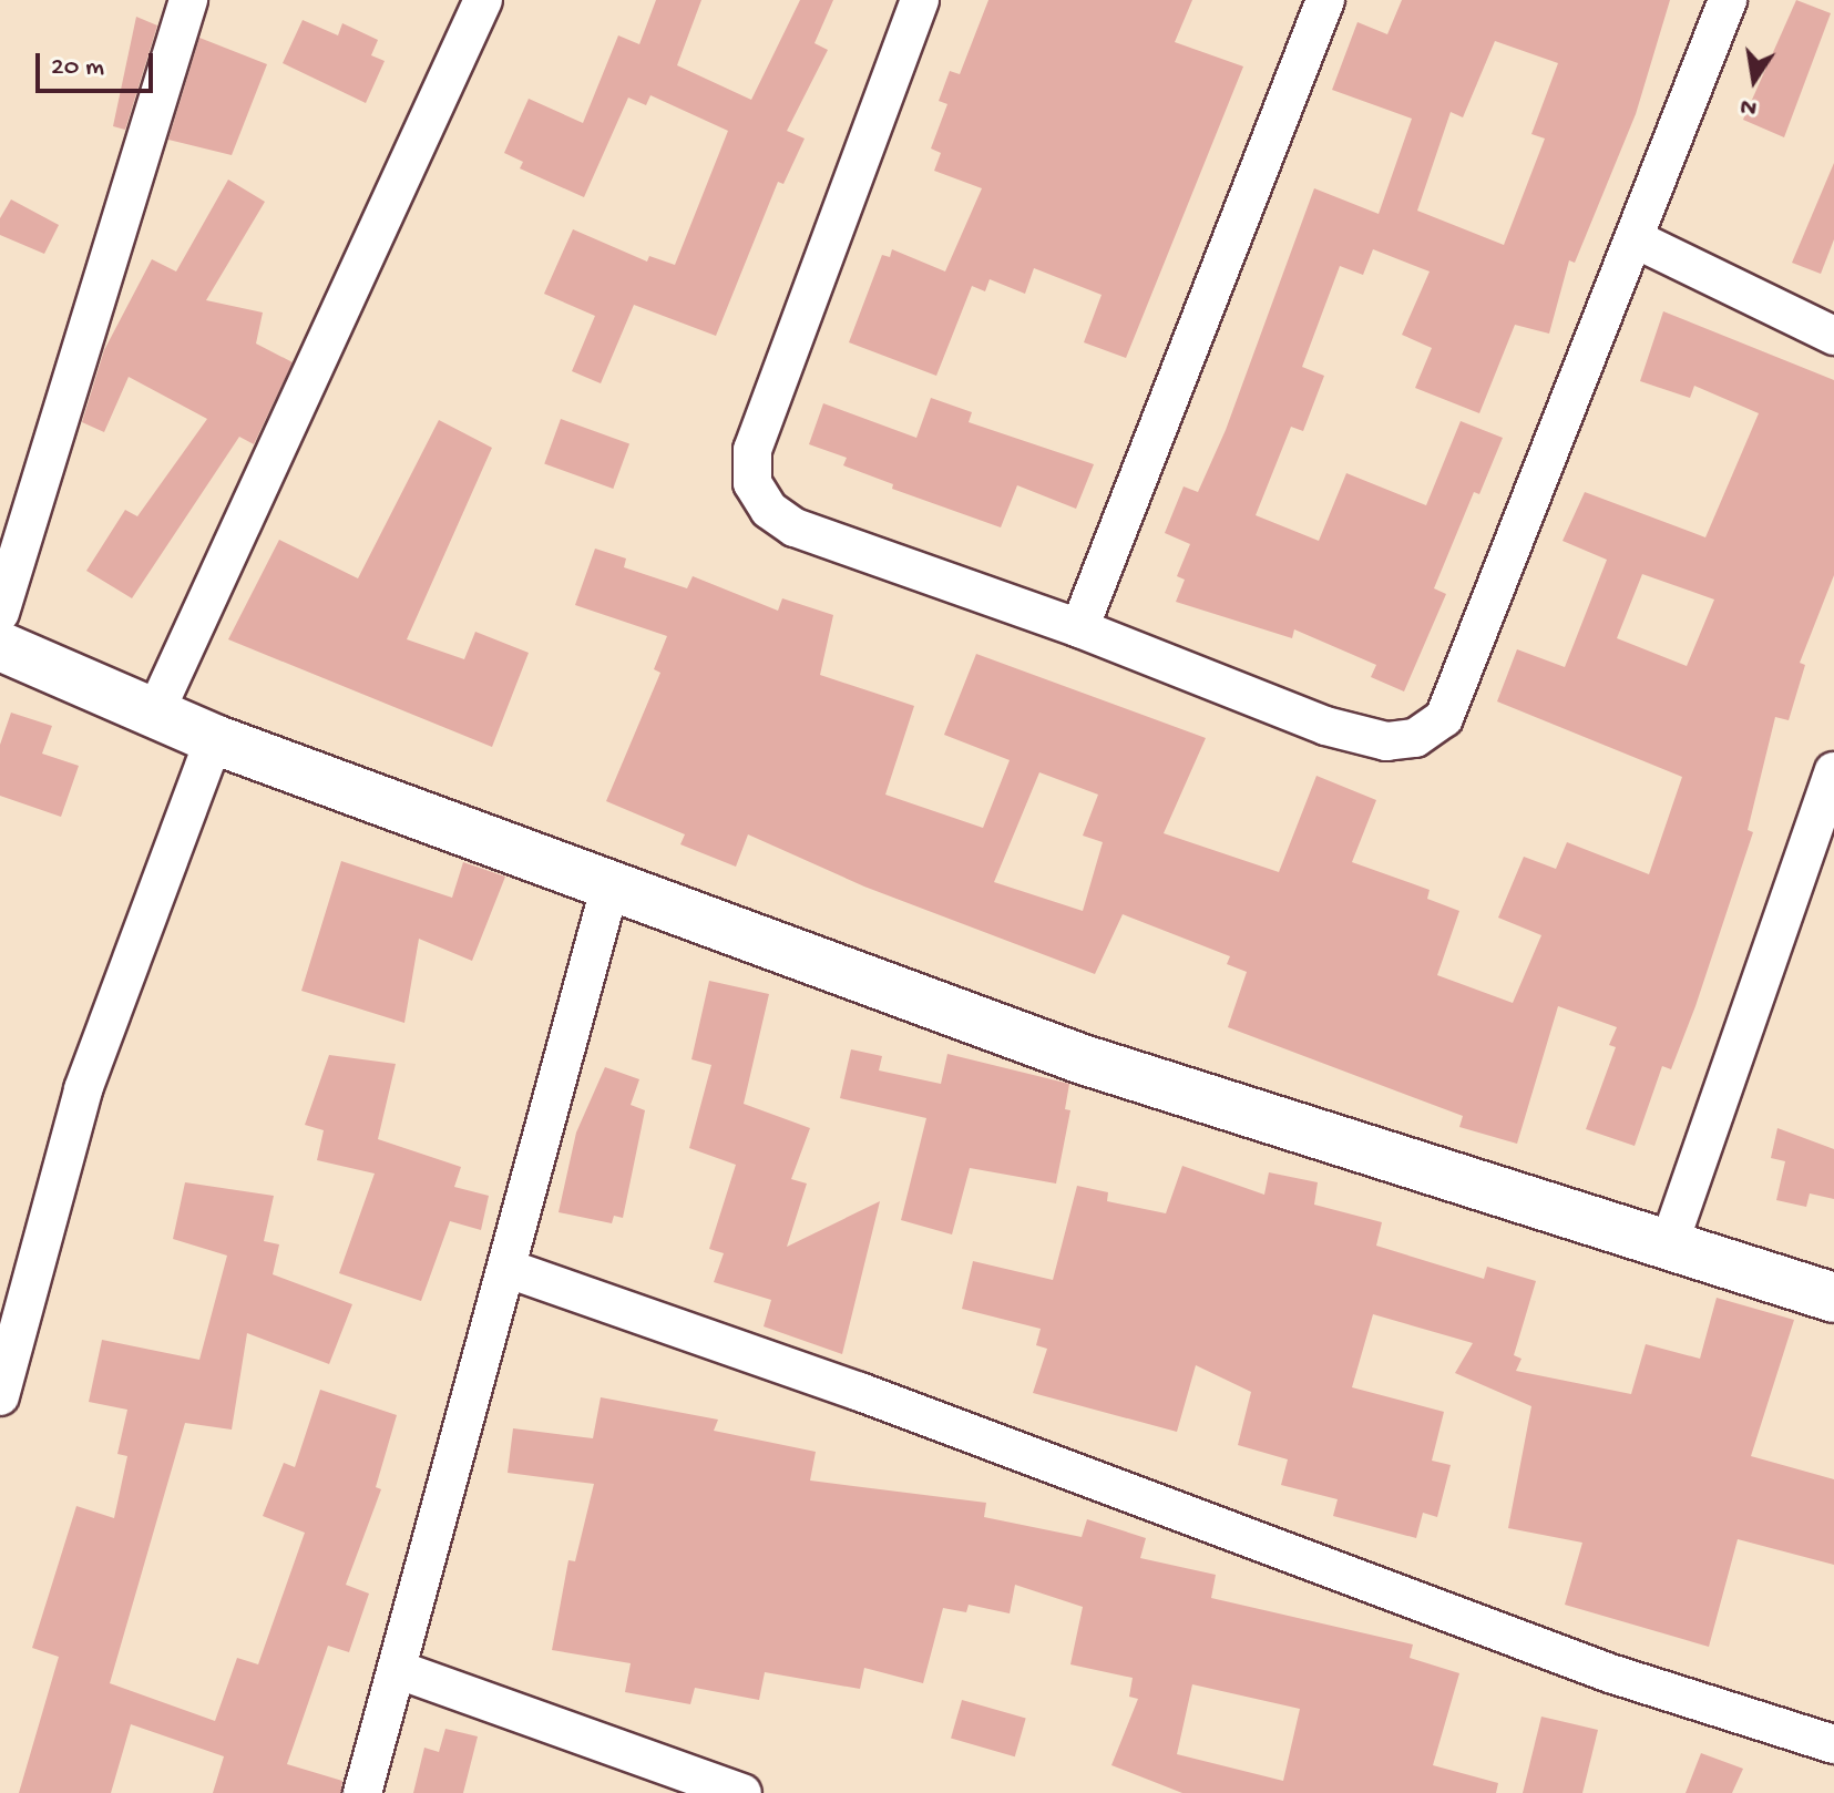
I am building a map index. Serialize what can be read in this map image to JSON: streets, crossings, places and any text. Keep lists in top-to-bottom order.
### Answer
{
  "scale_bar": "20 m",
  "north": "bottom"
}
